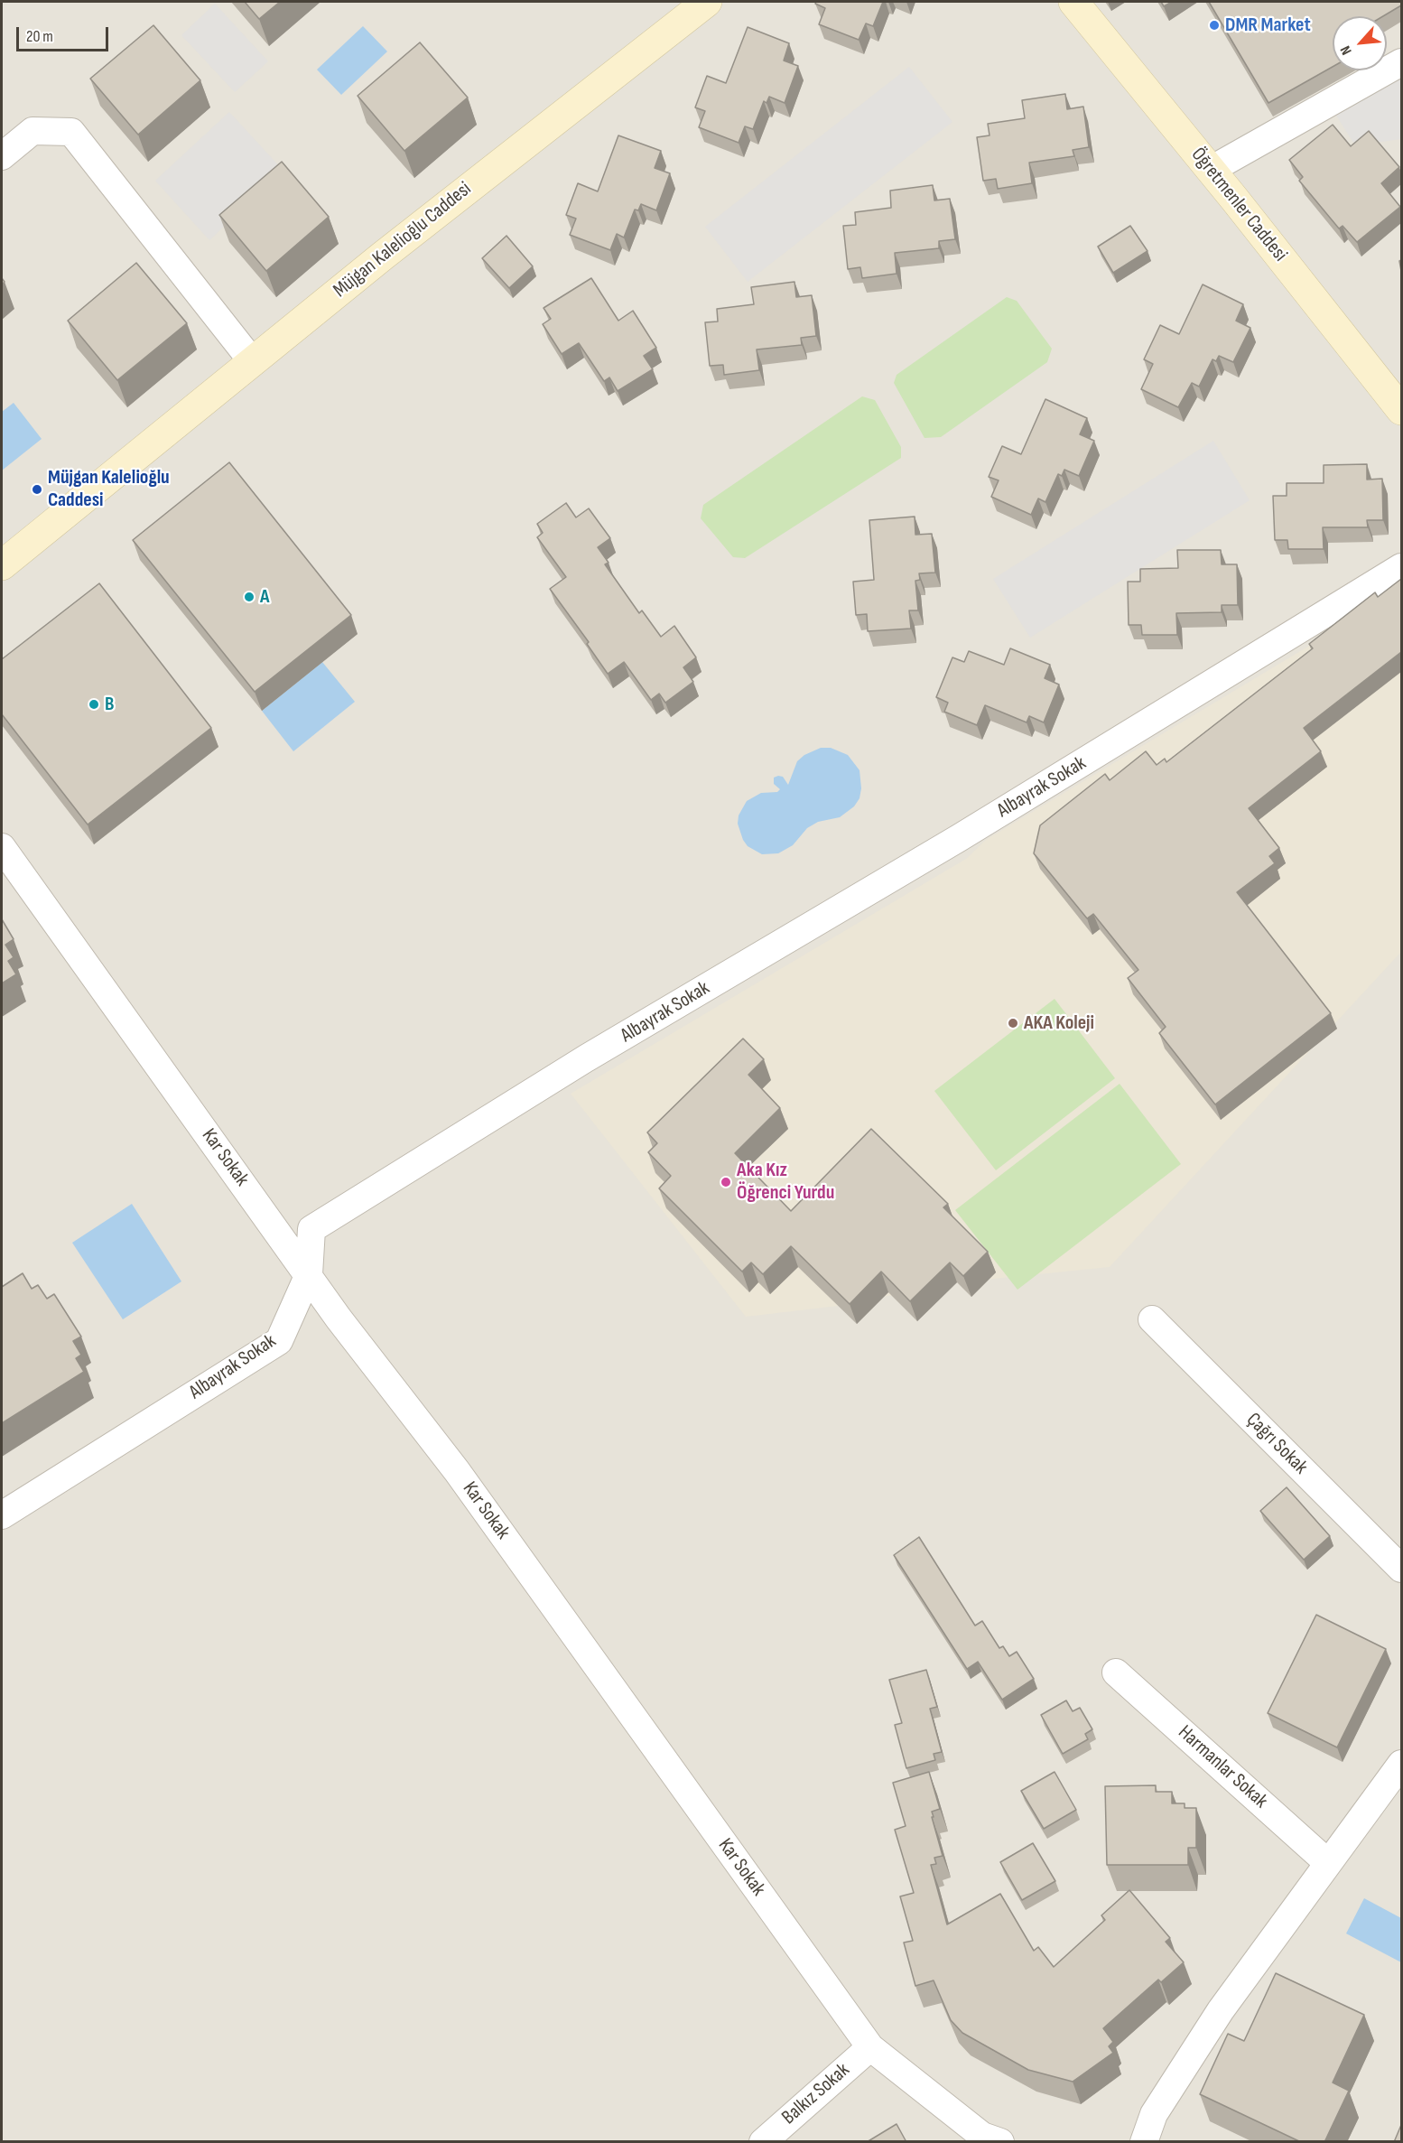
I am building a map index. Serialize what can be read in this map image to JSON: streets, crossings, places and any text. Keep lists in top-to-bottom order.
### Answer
{
  "streets": {
    "street": [
      "Öğretmenler Caddesi",
      "Müjgan Kalelioğlu Caddesi",
      "Albayrak Sokak",
      "Kar Sokak",
      "Çağrı Sokak",
      "Harmanlar Sokak",
      "Balkız Sokak"
    ]
  },
  "crossings": [
    ["Albayrak Sokak", "Kar Sokak"],
    ["Kar Sokak", "Balkız Sokak"]
  ],
  "places": [
    "DMR Market",
    "Müjgan Kalelioğlu Caddesi",
    "A",
    "B",
    "AKA Koleji",
    "Aka Kız Öğrenci Yurdu"
  ],
  "scale_bar": "20 m",
  "north": "bottom left"
}
